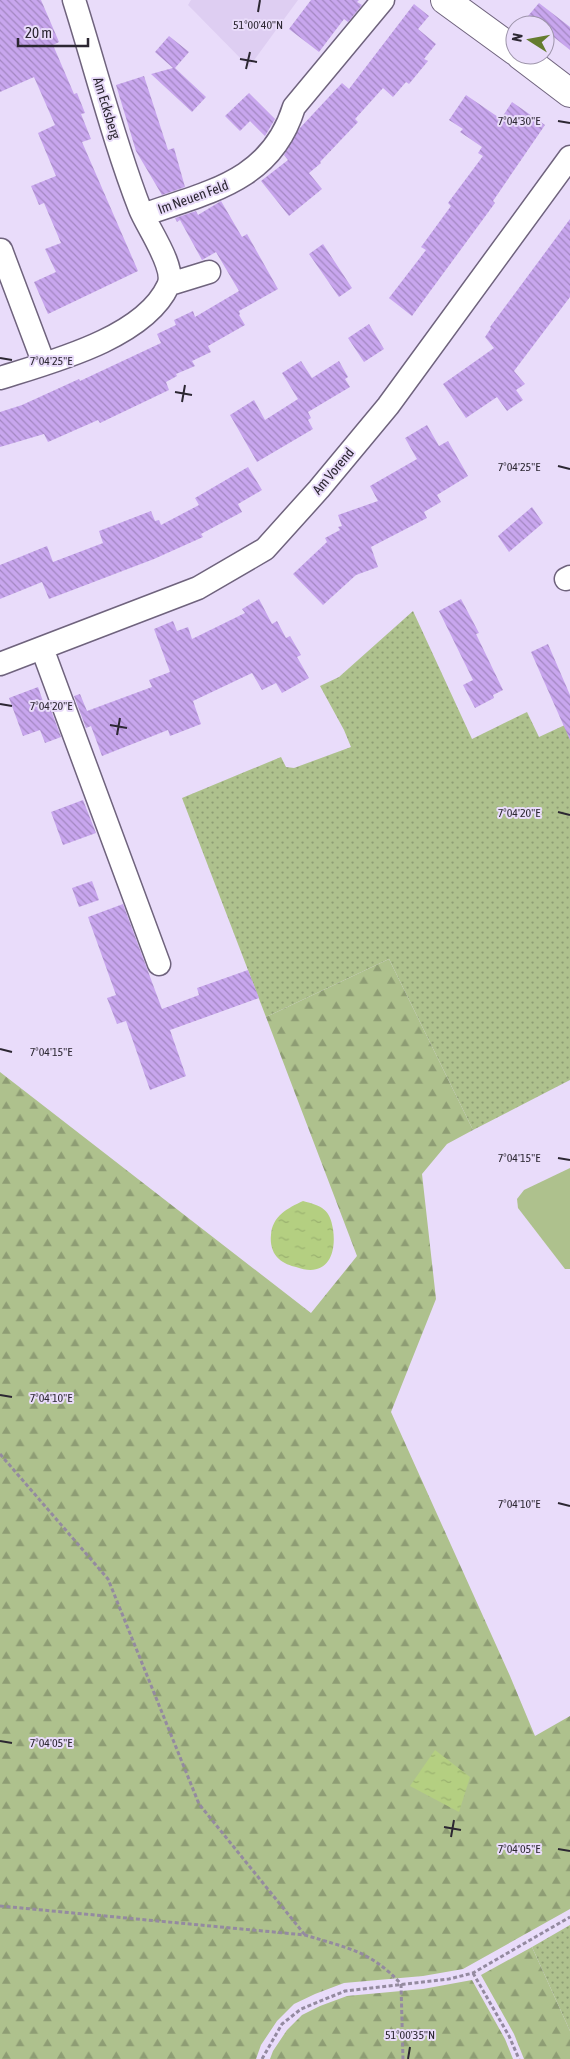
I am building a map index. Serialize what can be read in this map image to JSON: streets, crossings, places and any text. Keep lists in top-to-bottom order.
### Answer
{
  "streets": {
    "street": ["Am Ecksberg", "Im Neuen Feld", "Am Vorend"]
  },
  "crossings": [
    ["Am Ecksberg", "Im Neuen Feld"]
  ],
  "scale_bar": "20 m",
  "north": "left",
  "coordinates": [
    "51°00'40\"N",
    "7°04'30\"E",
    "7°04'25\"E",
    "7°04'20\"E",
    "7°04'15\"E",
    "7°04'10\"E",
    "7°04'05\"E",
    "51°00'35\"N"
  ]
}
